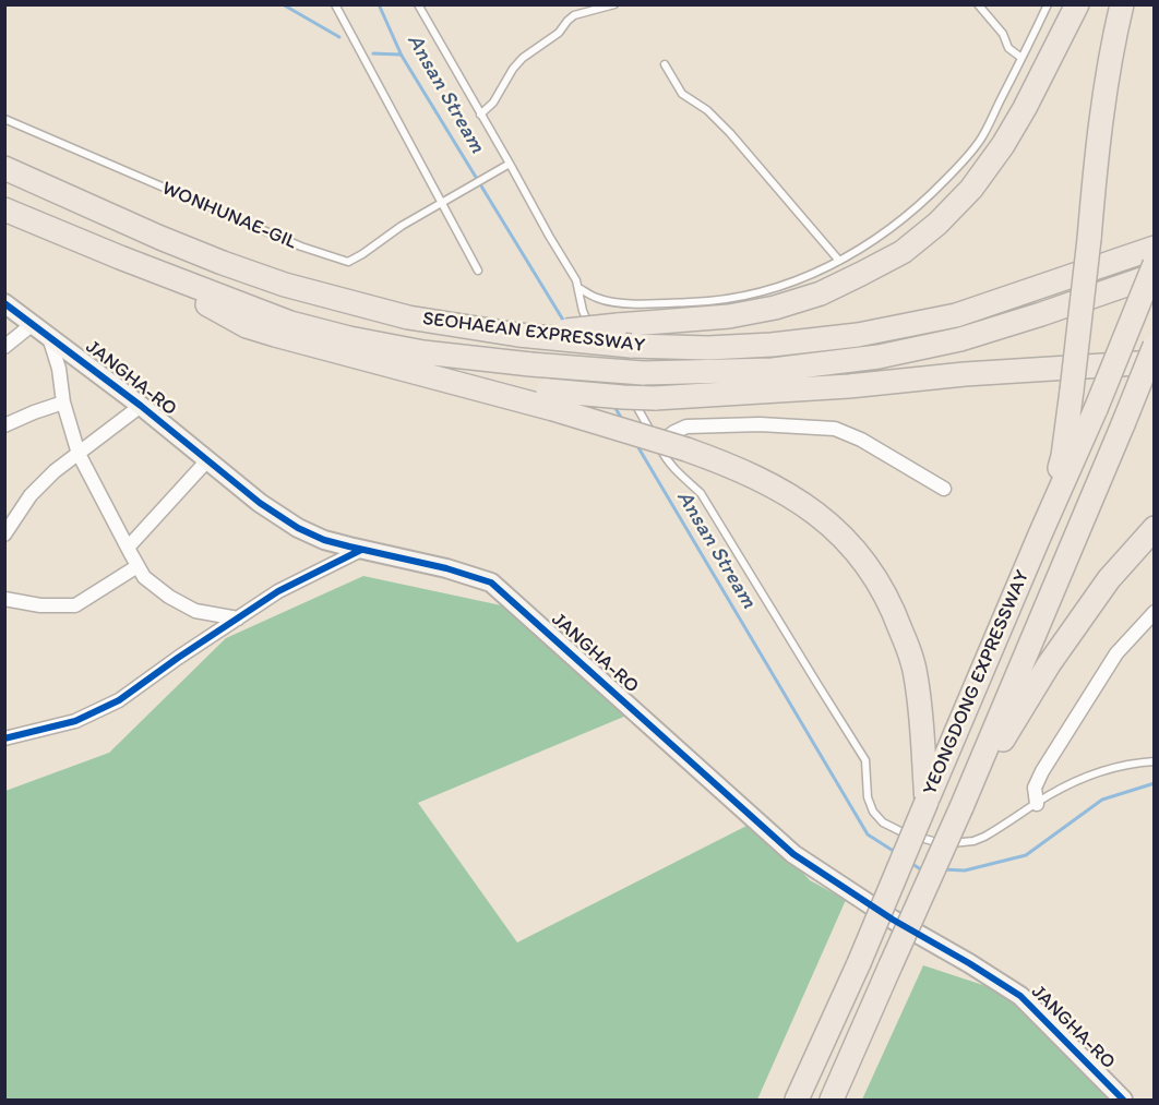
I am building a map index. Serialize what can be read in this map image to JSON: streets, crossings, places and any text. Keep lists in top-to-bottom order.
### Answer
{
  "streets": {
    "highway": ["SEOHAEAN EXPRESSWAY", "YEONGDONG EXPRESSWAY"],
    "street": ["JANGHA-RO"],
    "lane": ["WONHUNAE-GIL"]
  },
  "water": ["Ansan Stream"]
}
